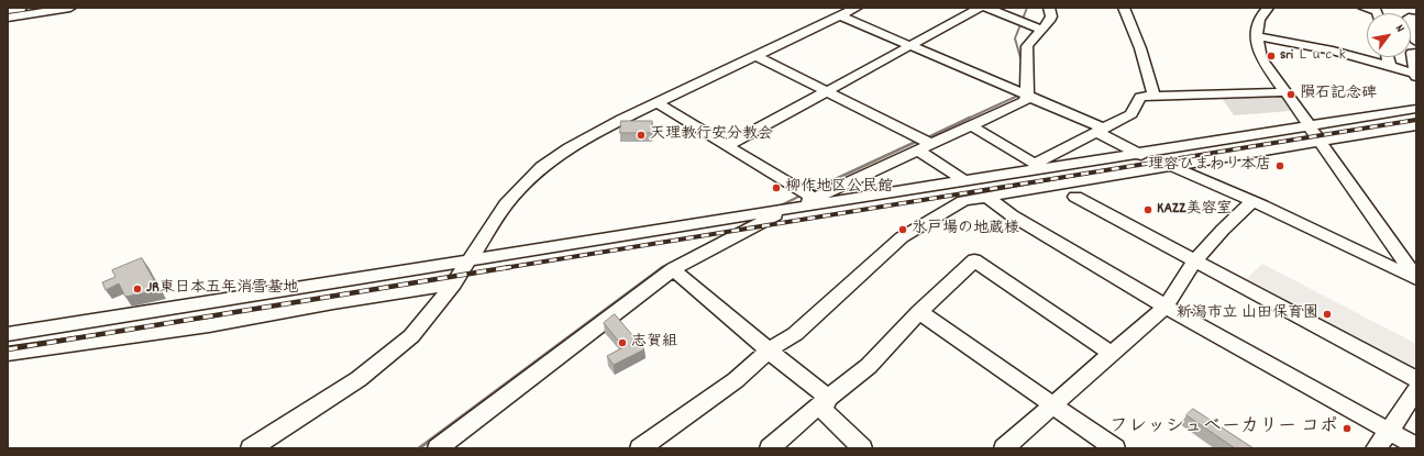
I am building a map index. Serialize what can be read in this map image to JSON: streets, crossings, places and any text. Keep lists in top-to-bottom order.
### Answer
{
  "places": [
    "Sri Ｌｕｃｋ",
    "隕石記念碑",
    "天理教行安分教会",
    "理容ひまわり本店",
    "柳作地区公民館",
    "KAZZ美容室",
    "水戸場の地蔵様",
    "JR東日本五年消雪基地",
    "新潟市立 山田保育園",
    "志賀組",
    "フレッシュベーカリー コポ"
  ],
  "north": "top right"
}
